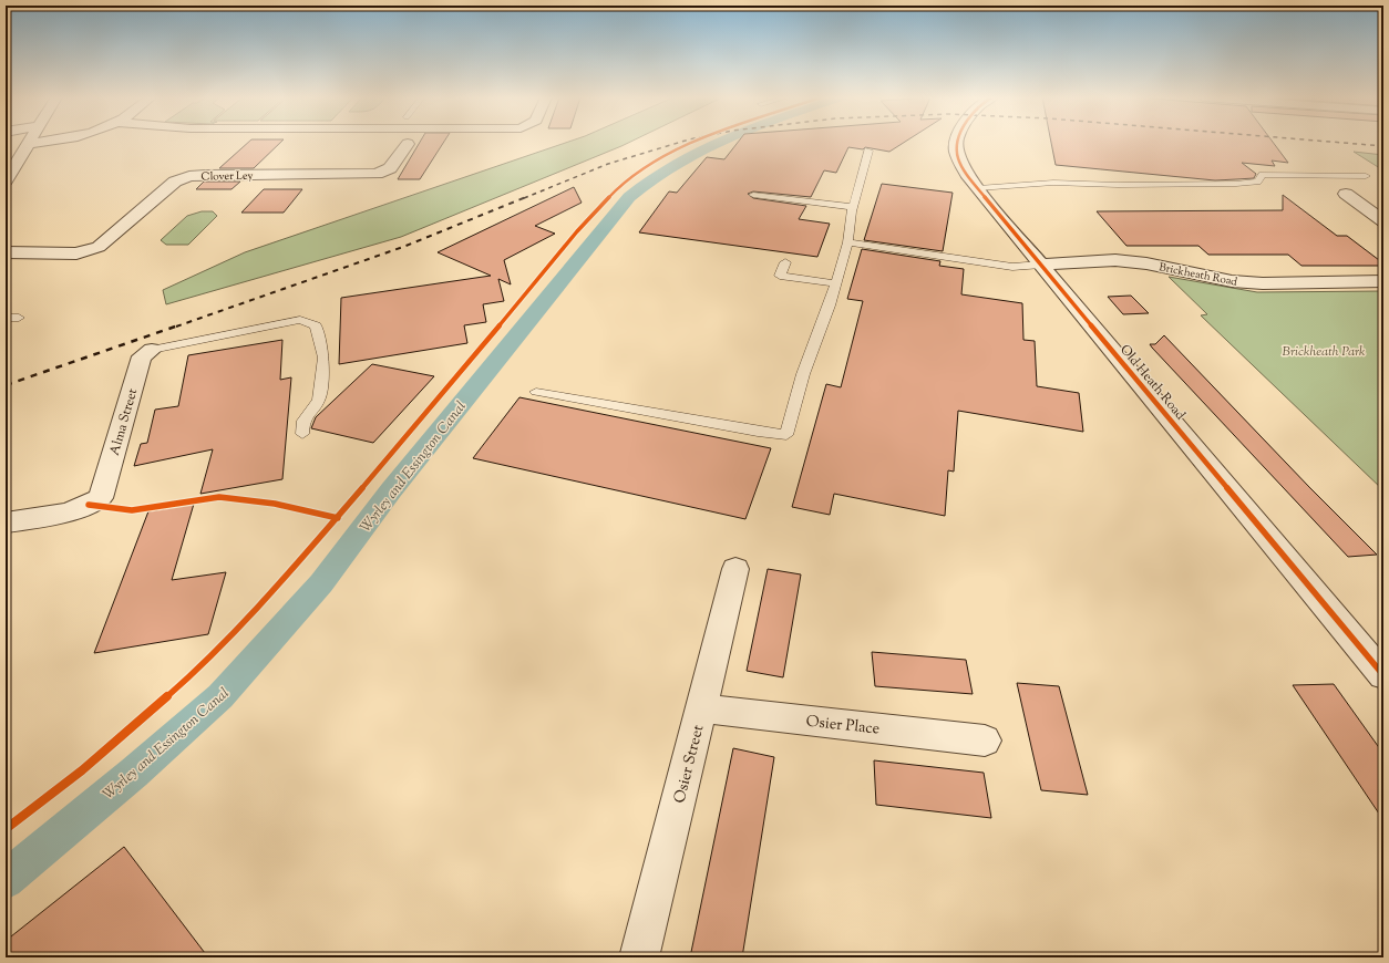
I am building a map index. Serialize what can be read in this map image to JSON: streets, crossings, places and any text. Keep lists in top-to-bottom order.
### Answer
{
  "streets": {
    "street": [
      "Clover Ley",
      "Brickheath Road",
      "Old Heath Road",
      "Alma Street",
      "Osier Place",
      "Osier Street"
    ]
  },
  "crossings": [
    ["Brickheath Road", "Old Heath Road"],
    ["Osier Place", "Osier Street"]
  ],
  "water": ["Wyrley and Essington Canal"],
  "parks": ["Brickheath Park"]
}
